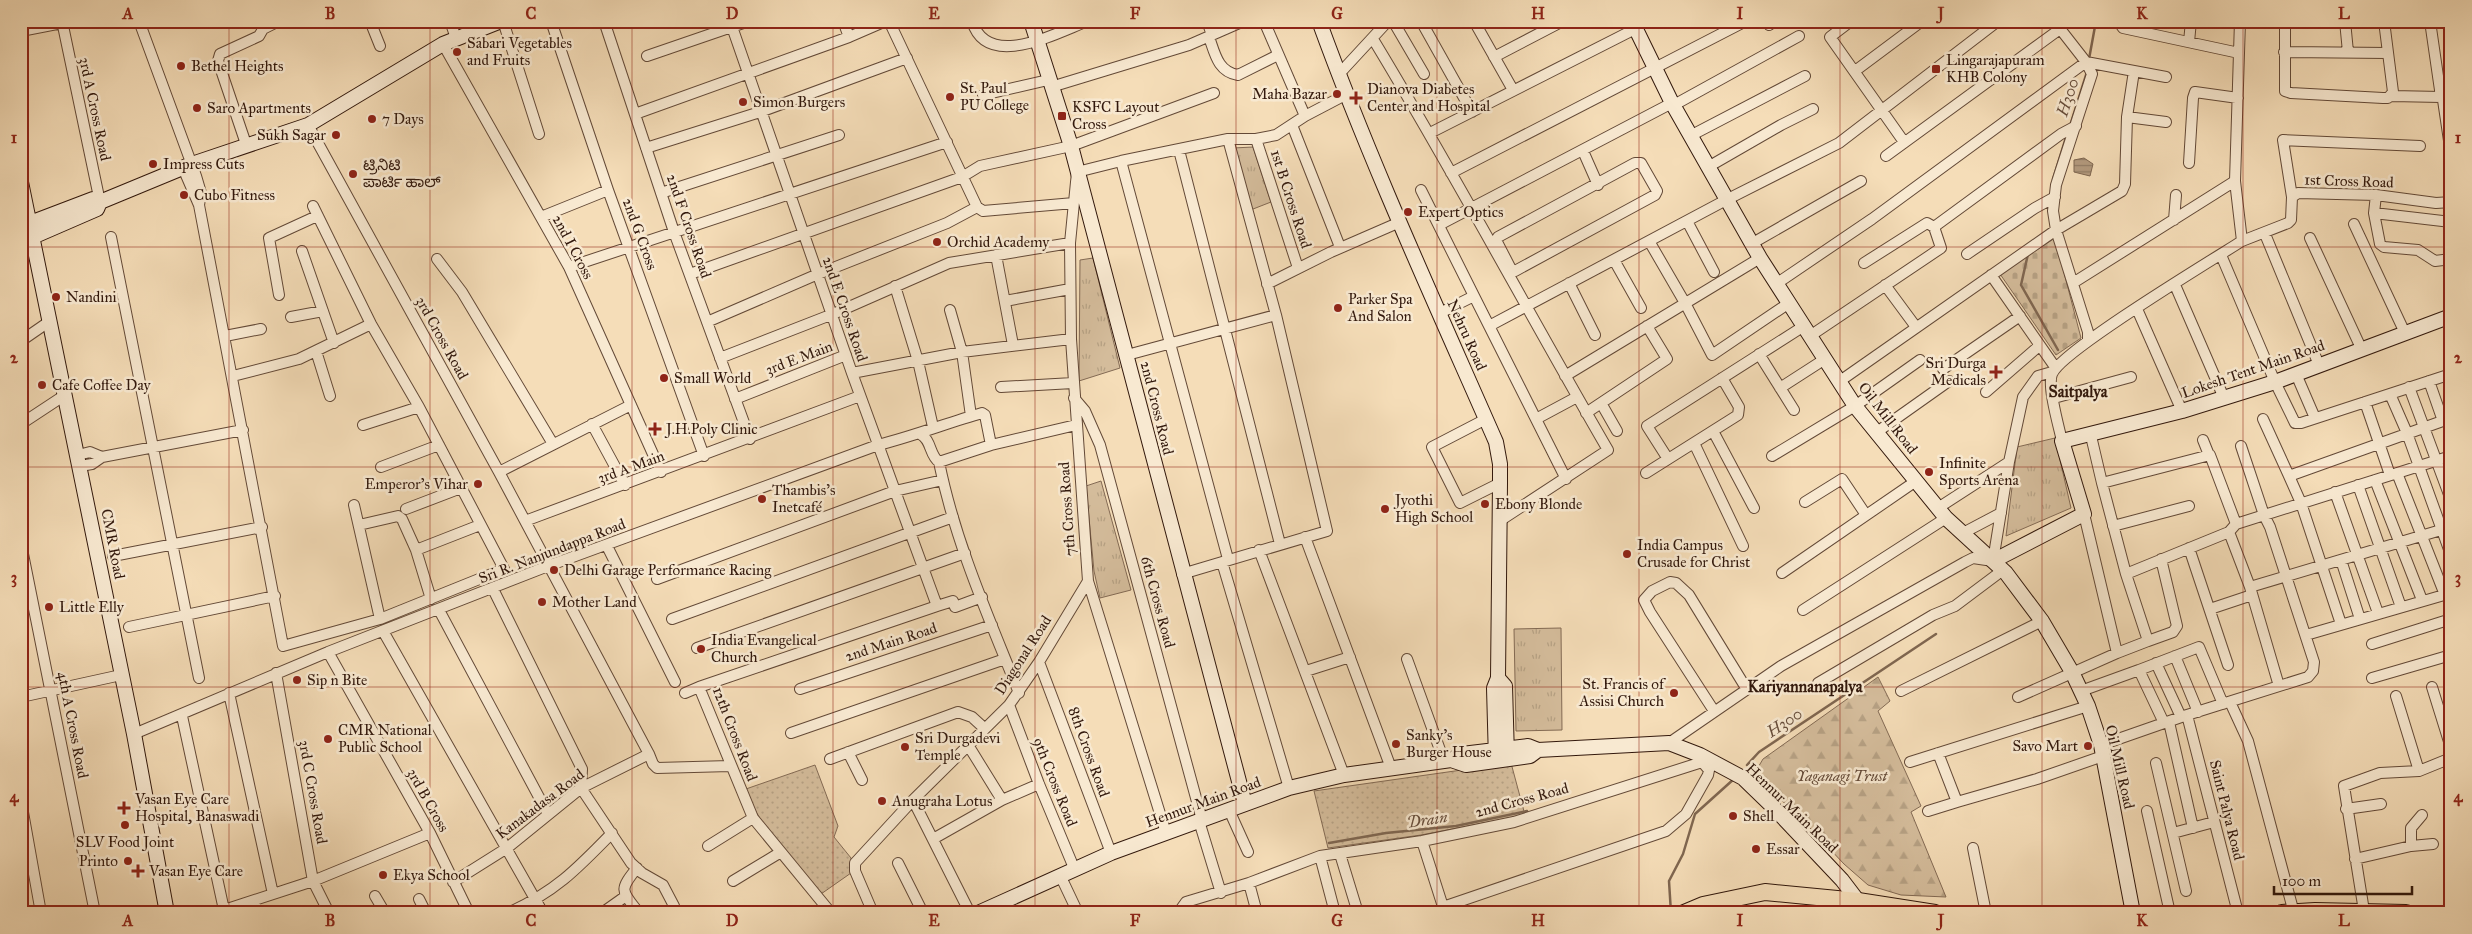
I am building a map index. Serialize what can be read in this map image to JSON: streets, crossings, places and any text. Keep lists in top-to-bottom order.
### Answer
{
  "streets": {
    "street": [
      "3rd A Cross Road",
      "1st Cross Road",
      "1st B Cross Road",
      "2nd F Cross Road",
      "2nd G Cross",
      "2nd I Cross",
      "2nd E Cross Road",
      "Nehru Road",
      "3rd Cross Road",
      "3rd E Main",
      "Lokesh Tent Main Road",
      "2nd Cross Road",
      "Oil Mill Road",
      "3rd A Main",
      "7th Cross Road",
      "CMR Road",
      "Sri R. Nanjundappa Road",
      "6th Cross Road",
      "2nd Main Road",
      "Diagonal Road",
      "4th A Cross Road",
      "12th Cross Road",
      "8th Cross Road",
      "9th Cross Road",
      "3rd C Cross Road",
      "3rd B Cross",
      "Hennur Main Road",
      "Kanakadasa Road",
      "Saint Palya Road"
    ]
  },
  "crossings": [
    ["1st Cross Road", "Oil Mill Road"],
    ["2nd F Cross Road", "3rd E Main"],
    ["2nd F Cross Road", "3rd A Main"],
    ["2nd G Cross", "3rd A Main"],
    ["2nd I Cross", "3rd A Main"],
    ["2nd E Cross Road", "3rd E Main"],
    ["2nd E Cross Road", "3rd A Main"],
    ["2nd E Cross Road", "Sri R. Nanjundappa Road"],
    ["2nd E Cross Road", "12th Cross Road"],
    ["Nehru Road", "Hennur Main Road"],
    ["3rd Cross Road", "3rd A Main"],
    ["3rd Cross Road", "Sri R. Nanjundappa Road"],
    ["3rd Cross Road", "Kanakadasa Road"],
    ["2nd Cross Road", "7th Cross Road"],
    ["2nd Cross Road", "6th Cross Road"],
    ["2nd Cross Road", "Hennur Main Road"],
    ["7th Cross Road", "6th Cross Road"],
    ["7th Cross Road", "Diagonal Road"],
    ["7th Cross Road", "Hennur Main Road"],
    ["CMR Road", "Sri R. Nanjundappa Road"],
    ["Sri R. Nanjundappa Road", "3rd C Cross Road"],
    ["Sri R. Nanjundappa Road", "3rd B Cross"],
    ["6th Cross Road", "Hennur Main Road"],
    ["Diagonal Road", "8th Cross Road"],
    ["Diagonal Road", "9th Cross Road"],
    ["8th Cross Road", "Hennur Main Road"],
    ["9th Cross Road", "Hennur Main Road"],
    ["3rd B Cross", "Kanakadasa Road"]
  ],
  "districts": ["Saitpalya", "Kariyannanapalya"],
  "water": ["H300", "Drain"],
  "parks": ["Yaganagi Trust"],
  "places": {
    "other": [
      "Sabari Vegetables and Fruits",
      "Bethel Heights",
      "Maha Bazar",
      "St. Paul PU College",
      "Simon Burgers",
      "Saro Apartments",
      "7 Days",
      "Sukh Sagar",
      "Impress Cuts",
      "ಟ್ರಿನಿಟಿ ಪಾರ್ಟಿ ಹಾಲ್",
      "Cubo Fitness",
      "Expert Optics",
      "Orchid Academy",
      "Nandini",
      "Parker Spa And Salon",
      "Small World",
      "Cafe Coffee Day",
      "Infinite Sports Arena",
      "Emperor's Vihar",
      "Thambis's Inetcafé",
      "Ebony Blonde",
      "Jyothi High School",
      "India Campus Crusade for Christ",
      "Delhi Garage Performance Racing",
      "Mother Land",
      "Little Elly",
      "India Evangelical Church",
      "Sip n Bite",
      "St. Francis of Assisi Church",
      "CMR National Public School",
      "Sanky's Burger House",
      "Savo Mart",
      "Sri Durgadevi Temple",
      "Anugraha Lotus",
      "Shell",
      "SLV Food Joint",
      "Essar",
      "Printo",
      "Ekya School"
    ],
    "transit": ["Lingarajapuram KHB Colony", "KSFC Layout Cross"],
    "health": [
      "Dianova Diabetes Center and Hospital",
      "Sri Durga Medicals",
      "J.H.Poly Clinic",
      "Vasan Eye Care Hospital, Banaswadi",
      "Vasan Eye Care"
    ]
  },
  "scale_bar": "100 m",
  "grid": {
    "columns": [
      "A",
      "B",
      "C",
      "D",
      "E",
      "F",
      "G",
      "H",
      "I",
      "J",
      "K",
      "L"
    ],
    "rows": [
      "1",
      "2",
      "3",
      "4"
    ]
  }
}
